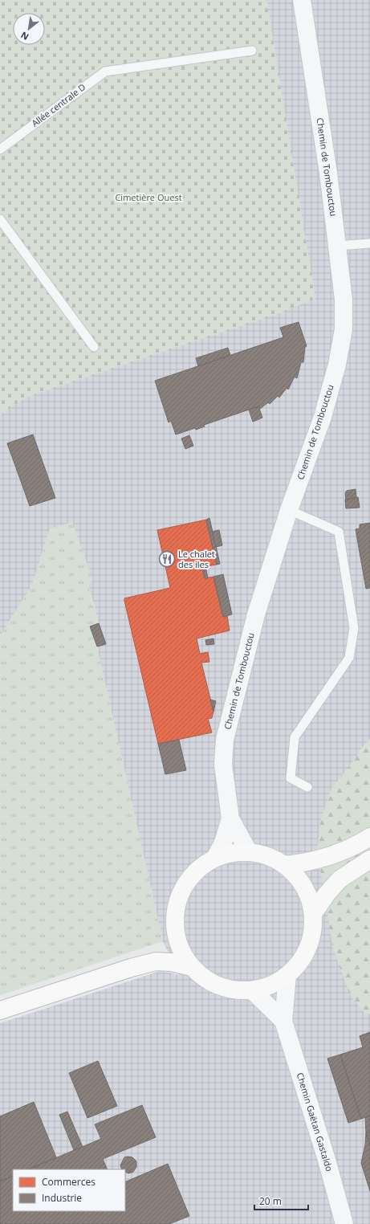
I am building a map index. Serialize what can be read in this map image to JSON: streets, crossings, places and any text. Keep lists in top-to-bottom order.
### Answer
{
  "streets": {
    "street": ["Chemin de Tombouctou", "Chemin Gaëtan Gastaldo"],
    "lane": ["Allée centrale D"]
  },
  "parks": ["Cimetière Ouest"],
  "places": {
    "restaurant": ["Le chalet des iles"]
  },
  "legend": ["Commerces", "Industrie"],
  "scale_bar": "20 m",
  "north": "bottom left"
}
